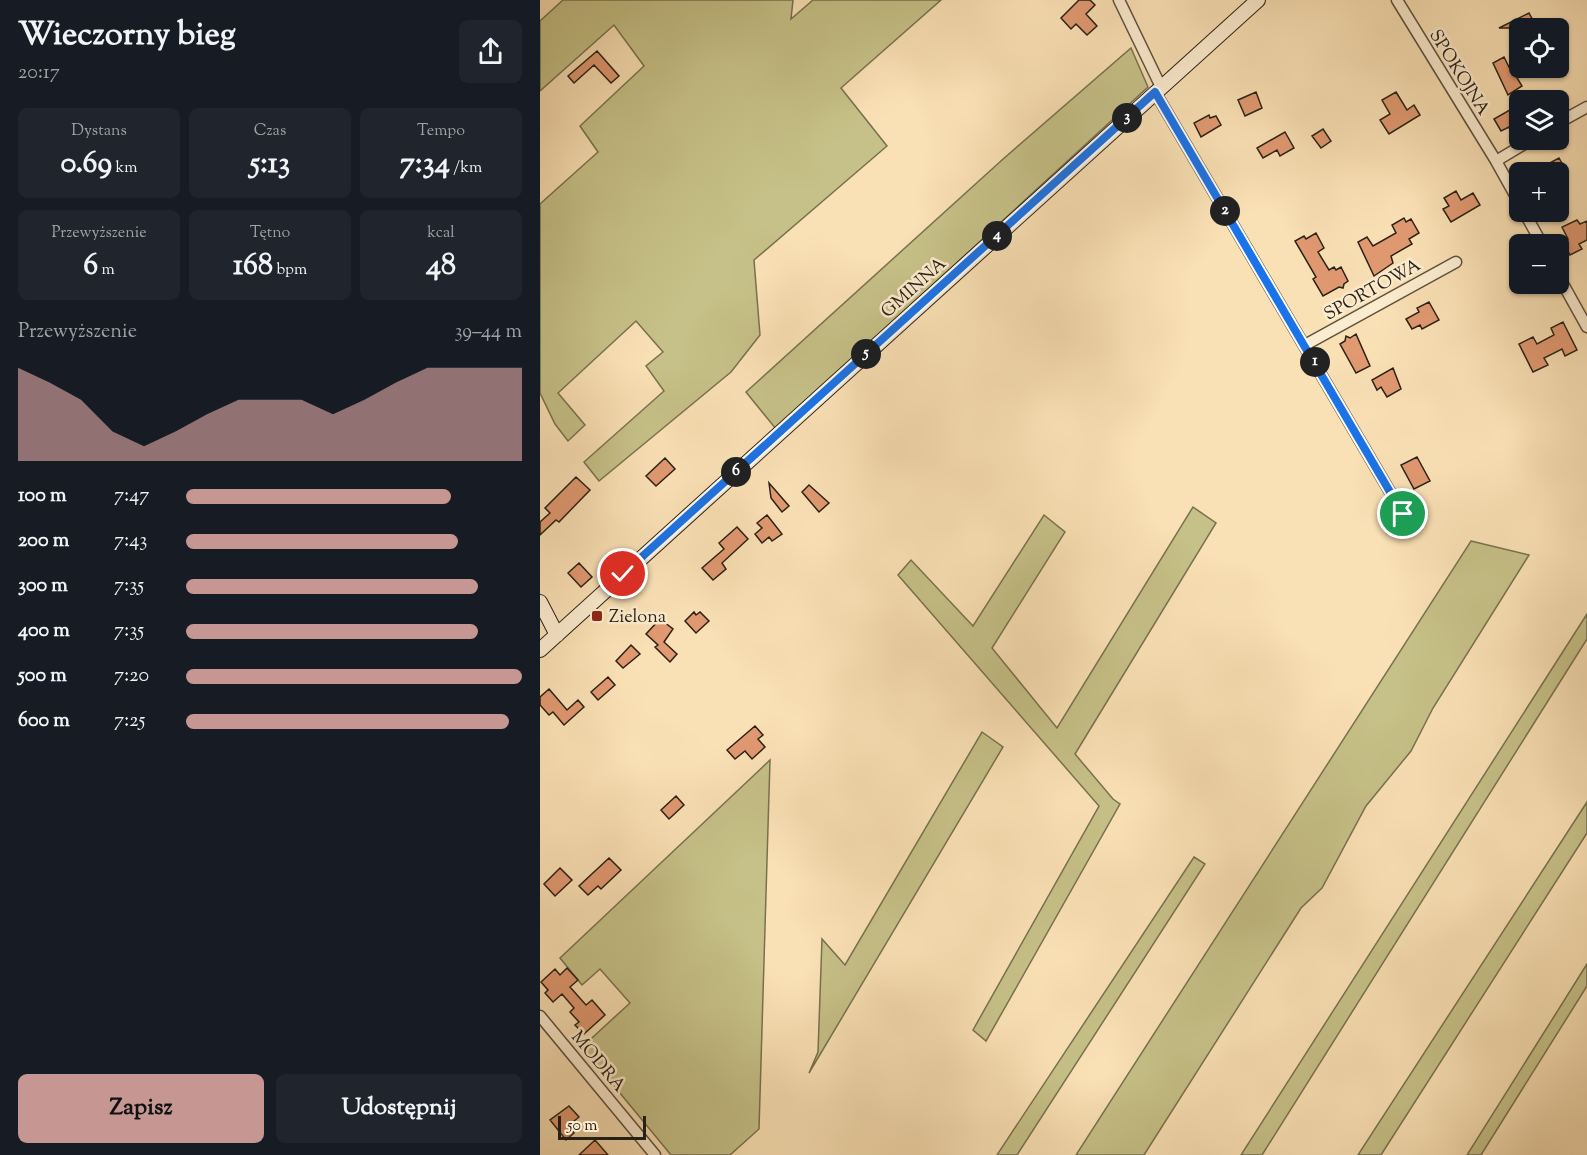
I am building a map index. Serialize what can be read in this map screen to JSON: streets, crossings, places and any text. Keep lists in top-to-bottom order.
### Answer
{
  "streets": {
    "main road": ["GMINNA"],
    "street": ["SPOKOJNA", "SPORTOWA", "MODRA"]
  },
  "places": {
    "transit": ["Zielona"]
  },
  "scale_bar": "50 m",
  "page": {
    "heading": ["Wieczorny bieg", "20:17"],
    "map_buttons": ["+", "−"],
    "stats": [
      ["Dystans", "0.69 km"],
      ["Czas", "5:13"],
      ["Tempo", "7:34 /km"],
      ["Przewyższenie", "6 m"],
      ["Tętno", "168 bpm"],
      ["kcal", "48"]
    ],
    "pins": [
      "3",
      "2",
      "4",
      "5",
      "1",
      "6"
    ],
    "chart": ["Przewyższenie", "39–44 m"],
    "list": [
      {
        "name": "100 m",
        "note": "7:47"
      },
      {
        "name": "200 m",
        "note": "7:43"
      },
      {
        "name": "300 m",
        "note": "7:35"
      },
      {
        "name": "400 m",
        "note": "7:35"
      },
      {
        "name": "500 m",
        "note": "7:20"
      },
      {
        "name": "600 m",
        "note": "7:25"
      }
    ],
    "buttons": ["Zapisz", "Udostępnij"],
    "scale": "50 m"
  }
}
